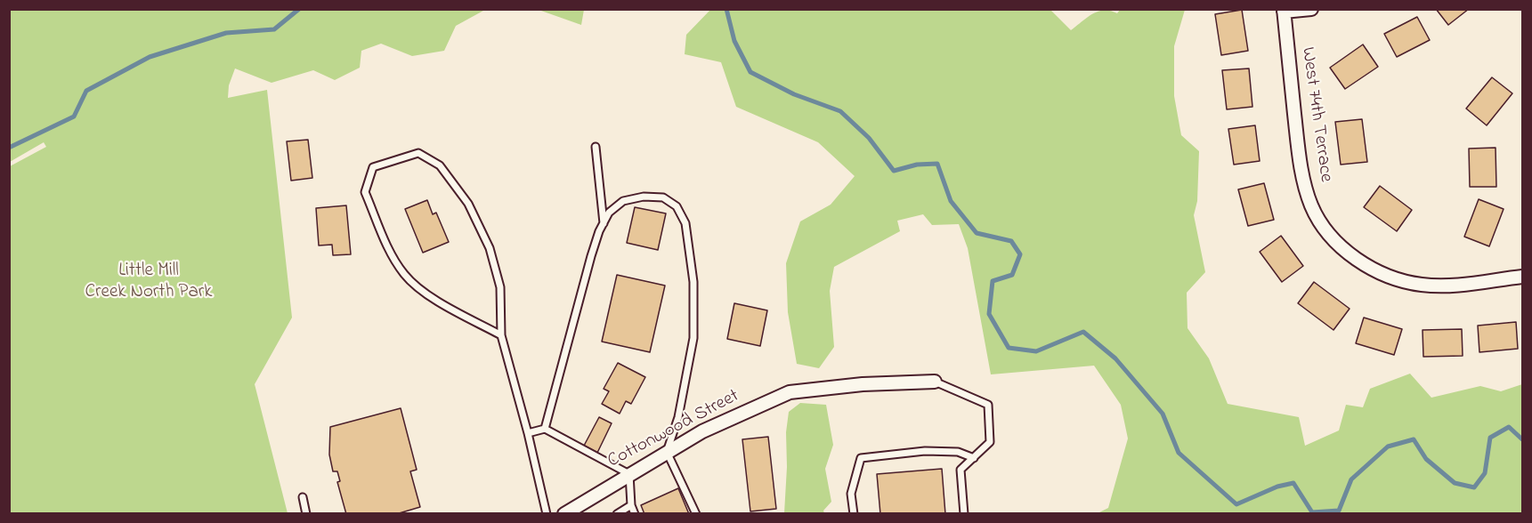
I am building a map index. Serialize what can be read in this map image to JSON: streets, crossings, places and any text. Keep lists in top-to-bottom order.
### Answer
{
  "streets": {
    "street": ["West 74th Terrace", "Cottonwood Street"]
  },
  "parks": ["Little Mill Creek North Park"]
}
